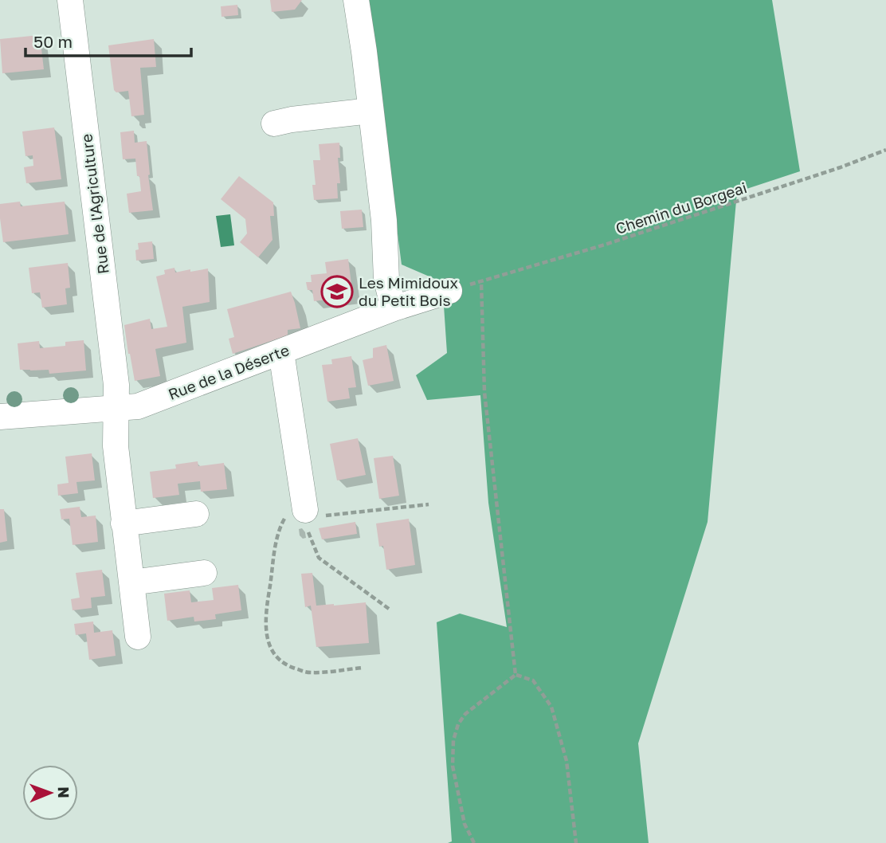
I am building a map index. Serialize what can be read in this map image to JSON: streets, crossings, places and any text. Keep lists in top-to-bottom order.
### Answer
{
  "streets": {
    "street": ["Rue de l'Agriculture", "Rue de la Déserte"],
    "path": ["Chemin du Borgeai"]
  },
  "crossings": [
    ["Rue de l'Agriculture", "Rue de la Déserte"]
  ],
  "places": {
    "school or university": ["Les Mimidoux du Petit Bois"]
  },
  "scale_bar": "50 m",
  "north": "right"
}
